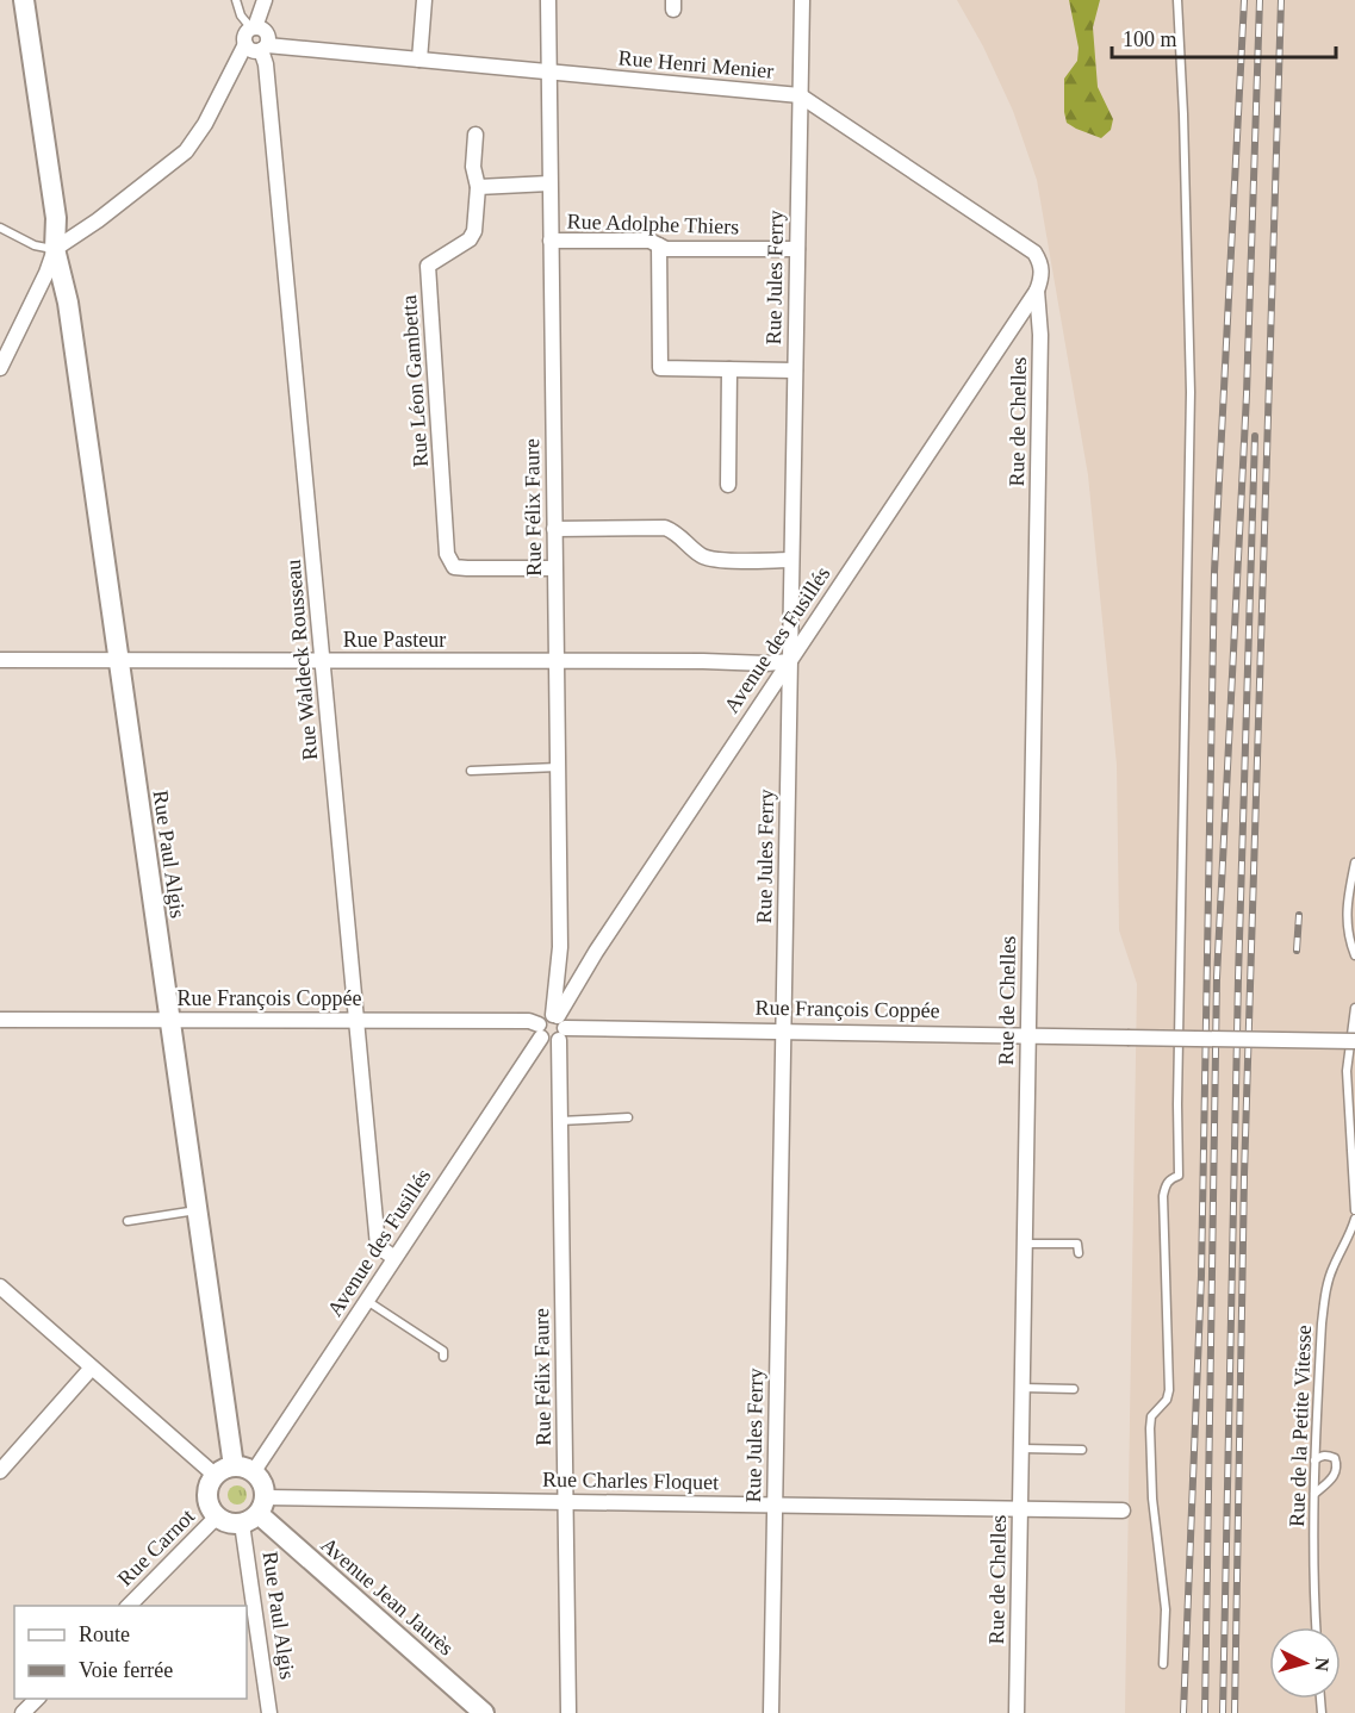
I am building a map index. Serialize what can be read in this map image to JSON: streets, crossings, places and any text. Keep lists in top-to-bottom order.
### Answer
{
  "streets": {
    "street": [
      "Rue Henri Menier",
      "Rue Adolphe Thiers",
      "Rue Jules Ferry",
      "Rue Léon Gambetta",
      "Rue de Chelles",
      "Rue Félix Faure",
      "Rue Pasteur",
      "Avenue des Fusillés",
      "Rue Waldeck Rousseau",
      "Rue Paul Algis",
      "Rue François Coppée",
      "Rue Charles Floquet",
      "Rue Carnot",
      "Avenue Jean Jaurès"
    ],
    "lane": ["Rue de la Petite Vitesse"]
  },
  "crossings": [
    ["Rue Henri Menier", "Rue Jules Ferry"],
    ["Rue Henri Menier", "Rue de Chelles"],
    ["Rue Henri Menier", "Rue Félix Faure"],
    ["Rue Henri Menier", "Avenue des Fusillés"],
    ["Rue Henri Menier", "Rue Waldeck Rousseau"],
    ["Rue Adolphe Thiers", "Rue Jules Ferry"],
    ["Rue Adolphe Thiers", "Rue Félix Faure"],
    ["Rue Jules Ferry", "Rue Pasteur"],
    ["Rue Jules Ferry", "Avenue des Fusillés"],
    ["Rue Jules Ferry", "Rue François Coppée"],
    ["Rue Jules Ferry", "Rue Charles Floquet"],
    ["Rue Léon Gambetta", "Rue Félix Faure"],
    ["Rue de Chelles", "Avenue des Fusillés"],
    ["Rue de Chelles", "Rue François Coppée"],
    ["Rue de Chelles", "Rue Charles Floquet"],
    ["Rue Félix Faure", "Rue Pasteur"],
    ["Rue Félix Faure", "Avenue des Fusillés"],
    ["Rue Félix Faure", "Rue François Coppée"],
    ["Rue Félix Faure", "Rue Charles Floquet"],
    ["Rue Pasteur", "Avenue des Fusillés"],
    ["Rue Pasteur", "Rue Waldeck Rousseau"],
    ["Rue Pasteur", "Rue Paul Algis"],
    ["Avenue des Fusillés", "Rue Waldeck Rousseau"],
    ["Avenue des Fusillés", "Rue Paul Algis"],
    ["Avenue des Fusillés", "Rue François Coppée"],
    ["Avenue des Fusillés", "Rue Charles Floquet"],
    ["Avenue des Fusillés", "Rue Carnot"],
    ["Avenue des Fusillés", "Avenue Jean Jaurès"],
    ["Rue Waldeck Rousseau", "Rue François Coppée"],
    ["Rue Paul Algis", "Rue François Coppée"],
    ["Rue Paul Algis", "Rue Charles Floquet"],
    ["Rue Paul Algis", "Rue Carnot"],
    ["Rue Paul Algis", "Avenue Jean Jaurès"],
    ["Rue Charles Floquet", "Rue Carnot"],
    ["Rue Charles Floquet", "Avenue Jean Jaurès"],
    ["Rue Carnot", "Avenue Jean Jaurès"]
  ],
  "legend": ["Route", "Voie ferrée"],
  "scale_bar": "100 m",
  "north": "right"
}
